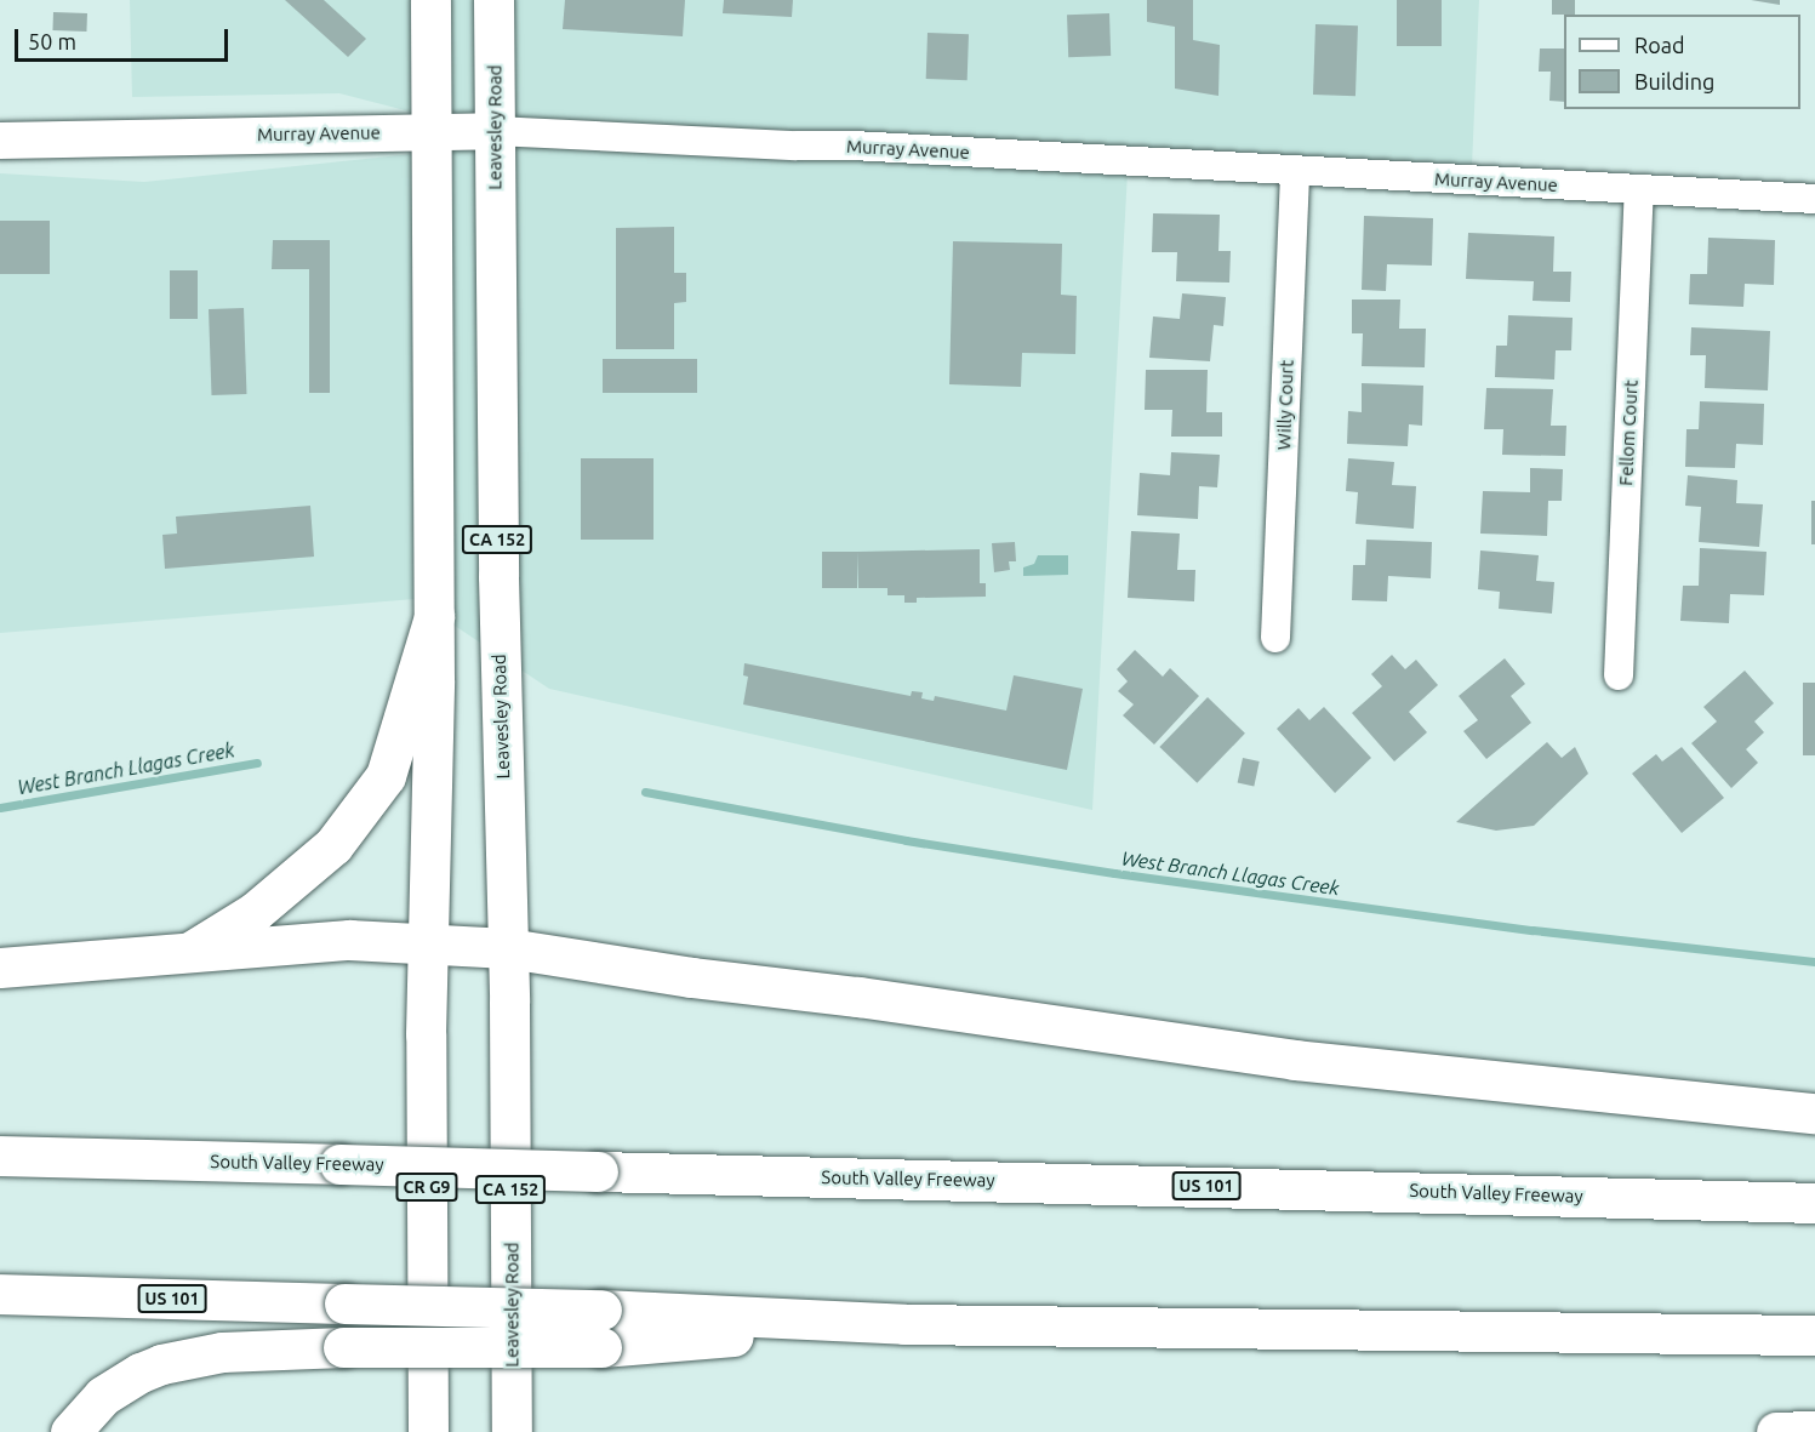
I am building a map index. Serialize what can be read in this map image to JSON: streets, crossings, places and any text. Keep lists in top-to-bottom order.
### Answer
{
  "streets": {
    "main road": [
      "Leavesley Road",
      "CA 152",
      "South Valley Freeway",
      "US 101",
      "CR G9"
    ],
    "street": ["Murray Avenue", "Willy Court", "Fellom Court"]
  },
  "crossings": [
    ["Leavesley Road", "Murray Avenue"],
    ["Murray Avenue", "Willy Court"],
    ["Murray Avenue", "Fellom Court"]
  ],
  "water": ["West Branch Llagas Creek"],
  "legend": ["Road", "Building"],
  "scale_bar": "50 m"
}
